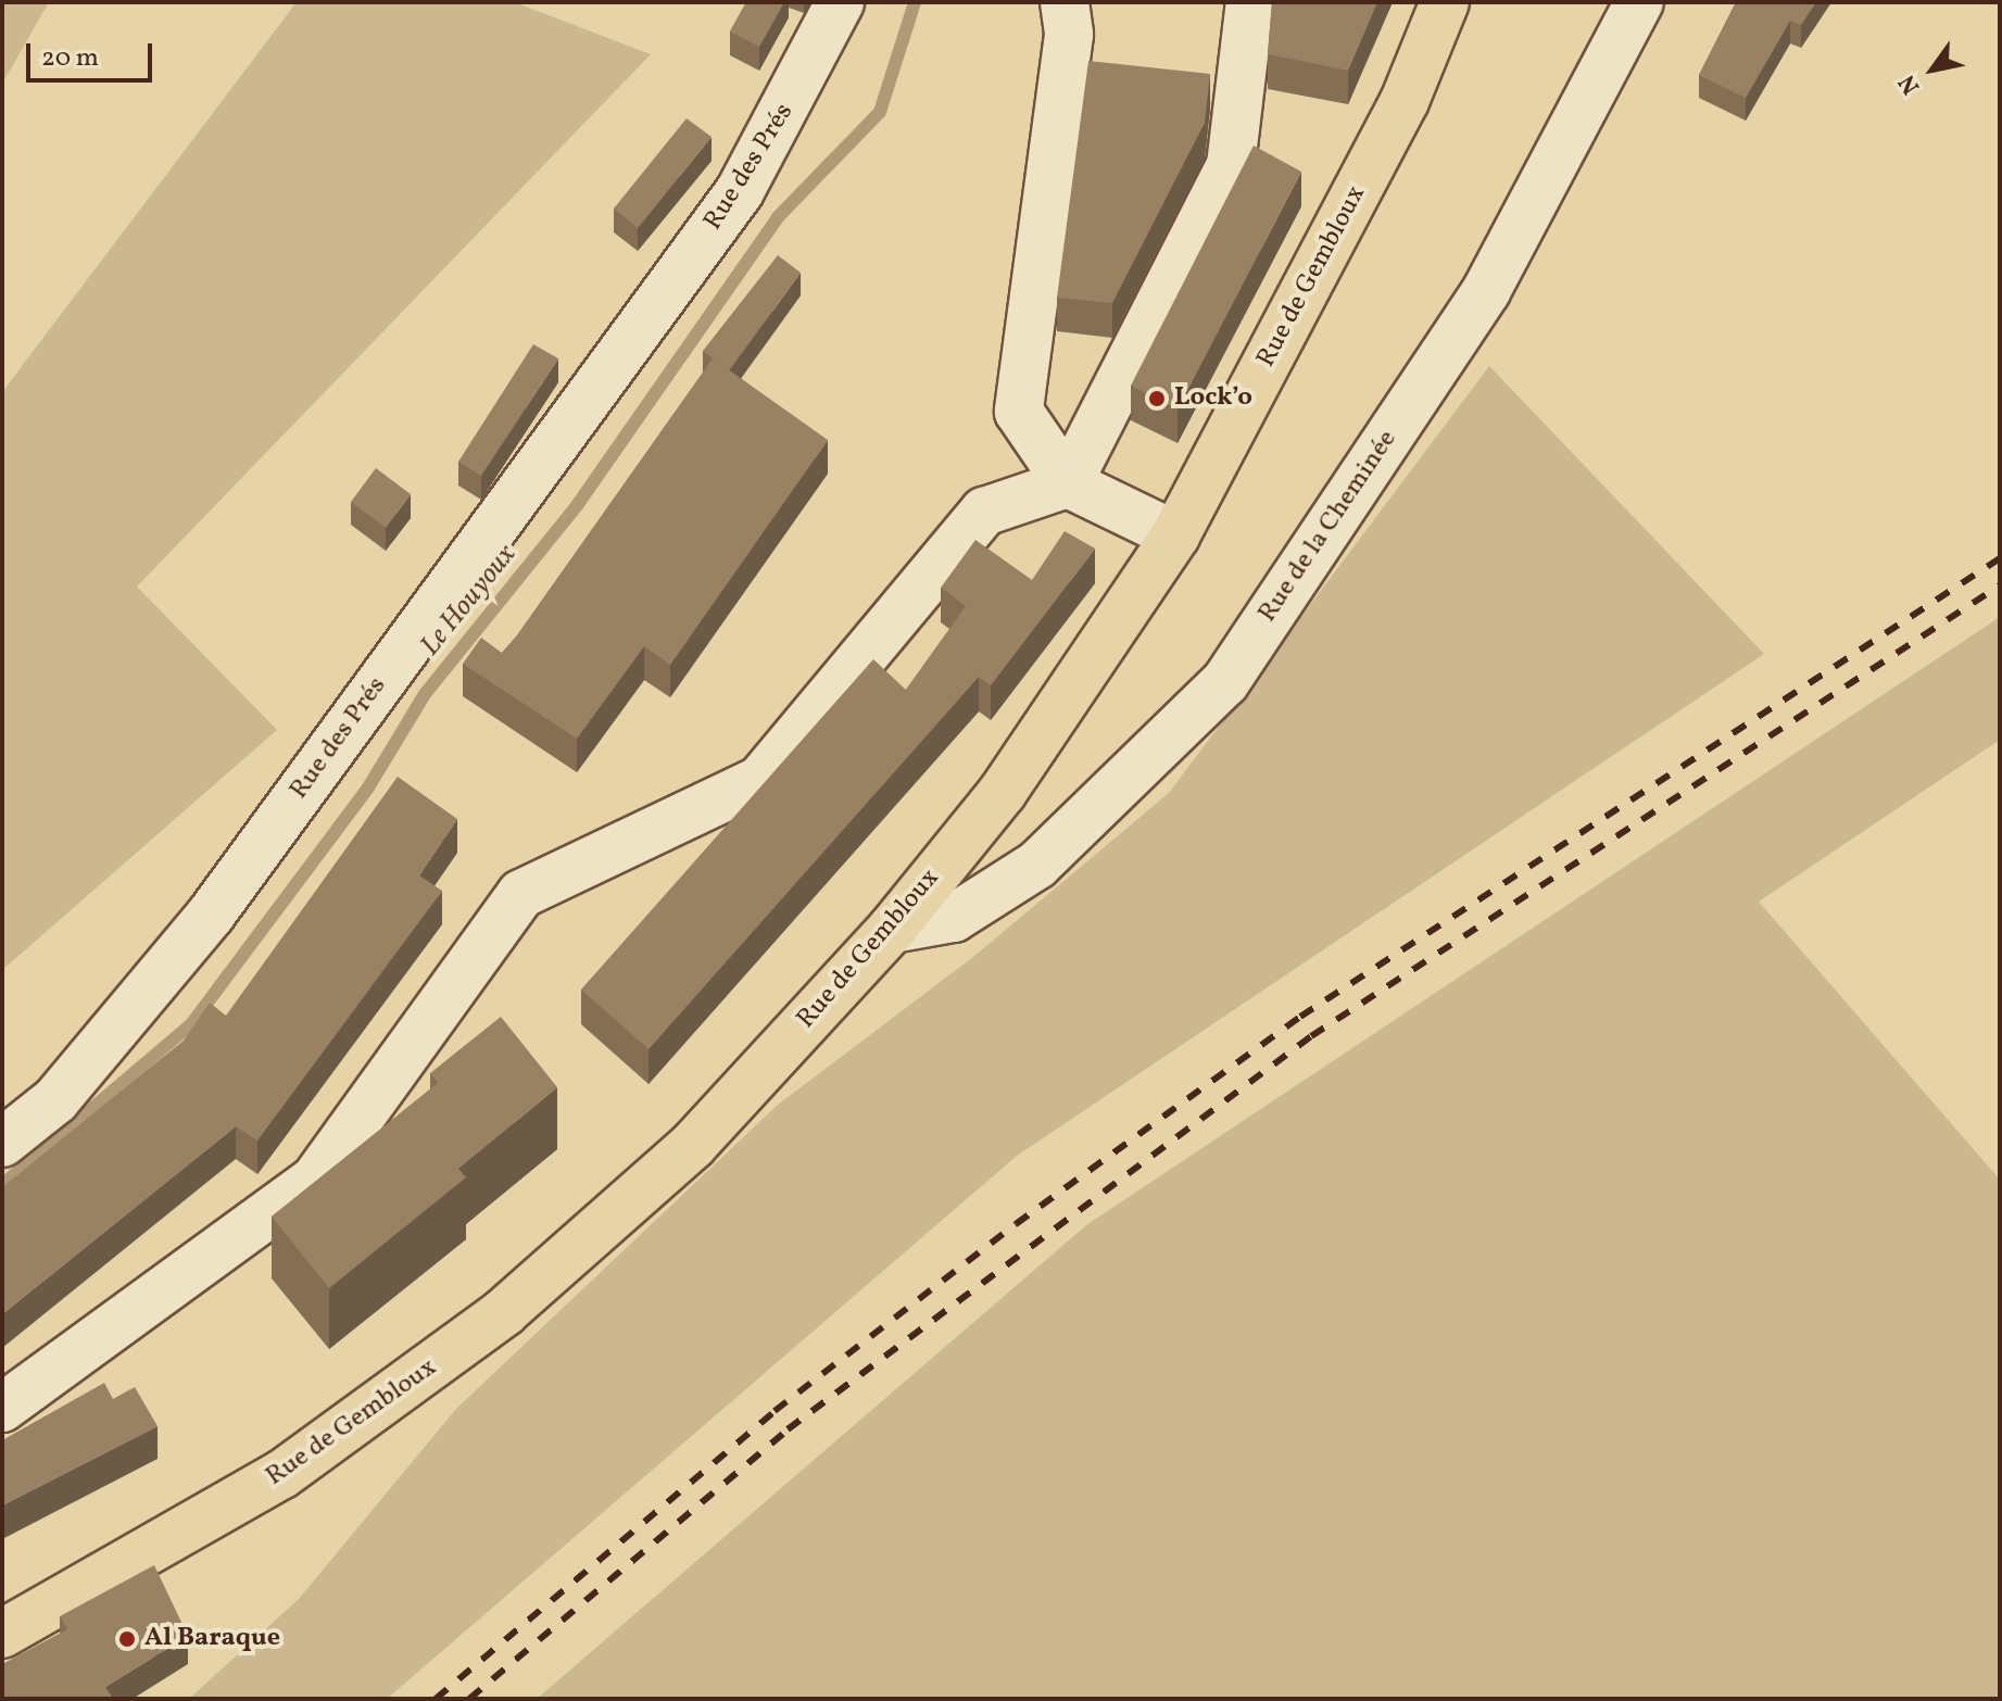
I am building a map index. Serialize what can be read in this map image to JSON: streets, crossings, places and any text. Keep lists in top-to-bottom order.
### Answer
{
  "streets": {
    "main road": ["Rue de Gembloux"],
    "street": ["Rue des Prés", "Rue de la Cheminée"]
  },
  "crossings": [
    ["Rue de Gembloux", "Rue de la Cheminée"]
  ],
  "water": ["Le Houyoux"],
  "places": ["Lock’o", "Al Baraque"],
  "scale_bar": "20 m",
  "north": "bottom left"
}
